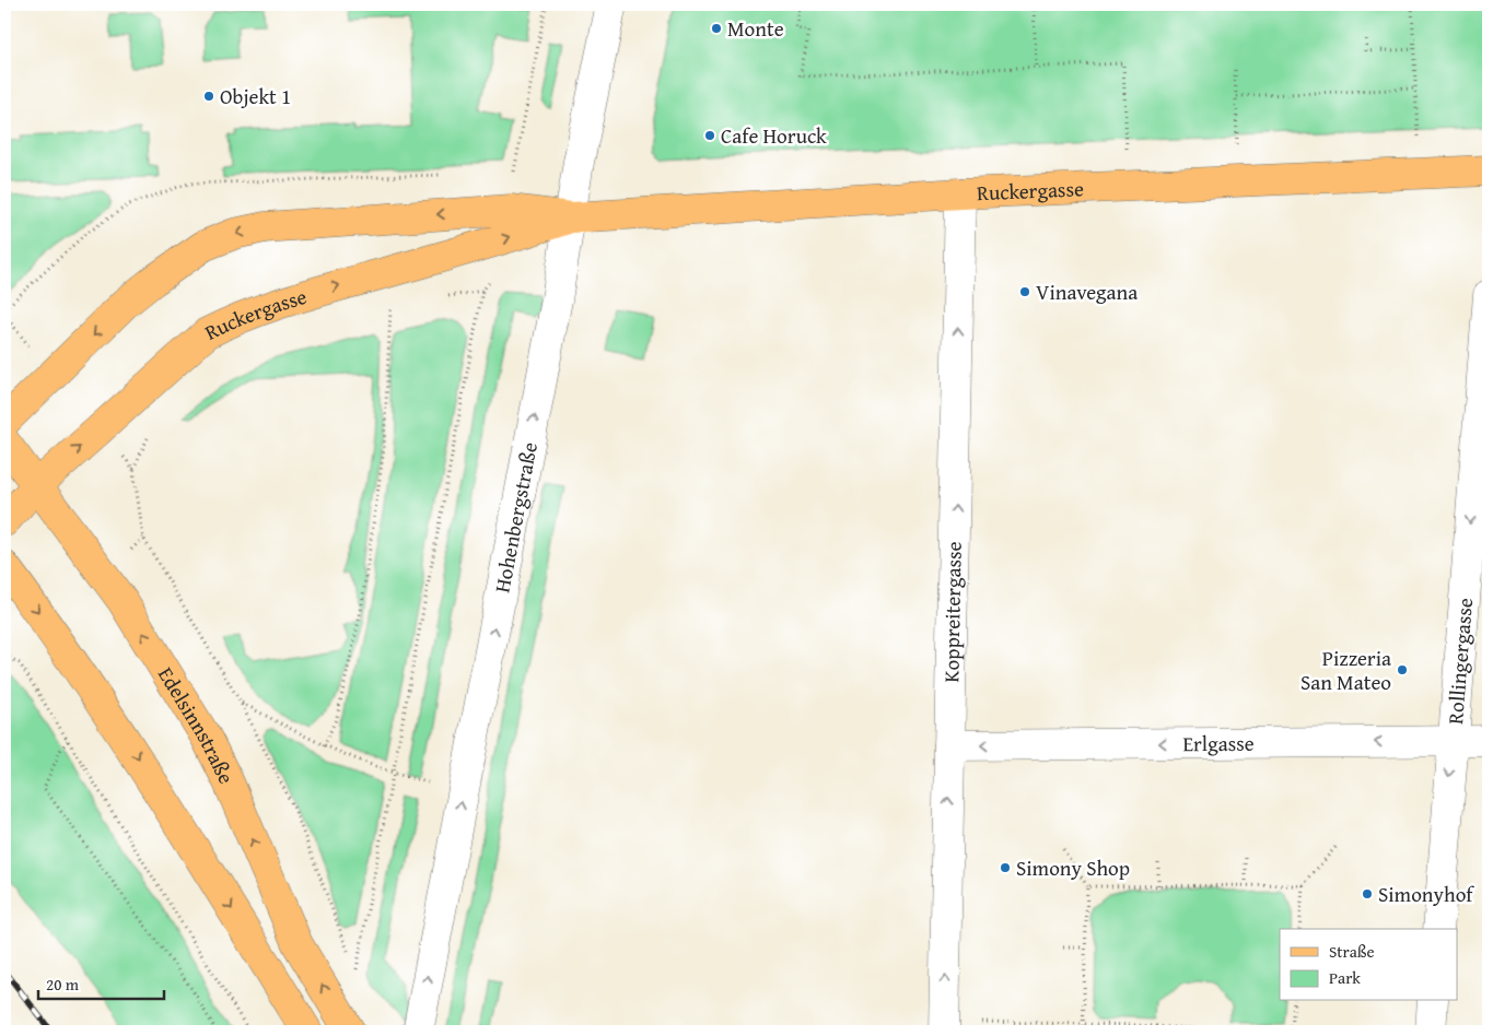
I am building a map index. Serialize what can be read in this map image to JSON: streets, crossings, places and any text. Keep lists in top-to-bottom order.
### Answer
{
  "streets": {
    "main road": ["Ruckergasse", "Edelsinnstraße"],
    "street": [
      "Hohenbergstraße",
      "Koppreitergasse",
      "Rollingergasse",
      "Erlgasse"
    ]
  },
  "crossings": [
    ["Ruckergasse", "Hohenbergstraße"],
    ["Ruckergasse", "Koppreitergasse"],
    ["Ruckergasse", "Edelsinnstraße"],
    ["Koppreitergasse", "Erlgasse"],
    ["Rollingergasse", "Erlgasse"]
  ],
  "one_way": [
    "Hohenbergstraße",
    "Koppreitergasse",
    "Rollingergasse",
    "Erlgasse"
  ],
  "places": [
    "Monte",
    "Objekt 1",
    "Cafe Horuck",
    "Vinavegana",
    "Pizzeria San Mateo",
    "Simony Shop",
    "Simonyhof"
  ],
  "legend": ["Straße", "Park"],
  "scale_bar": "20 m"
}
